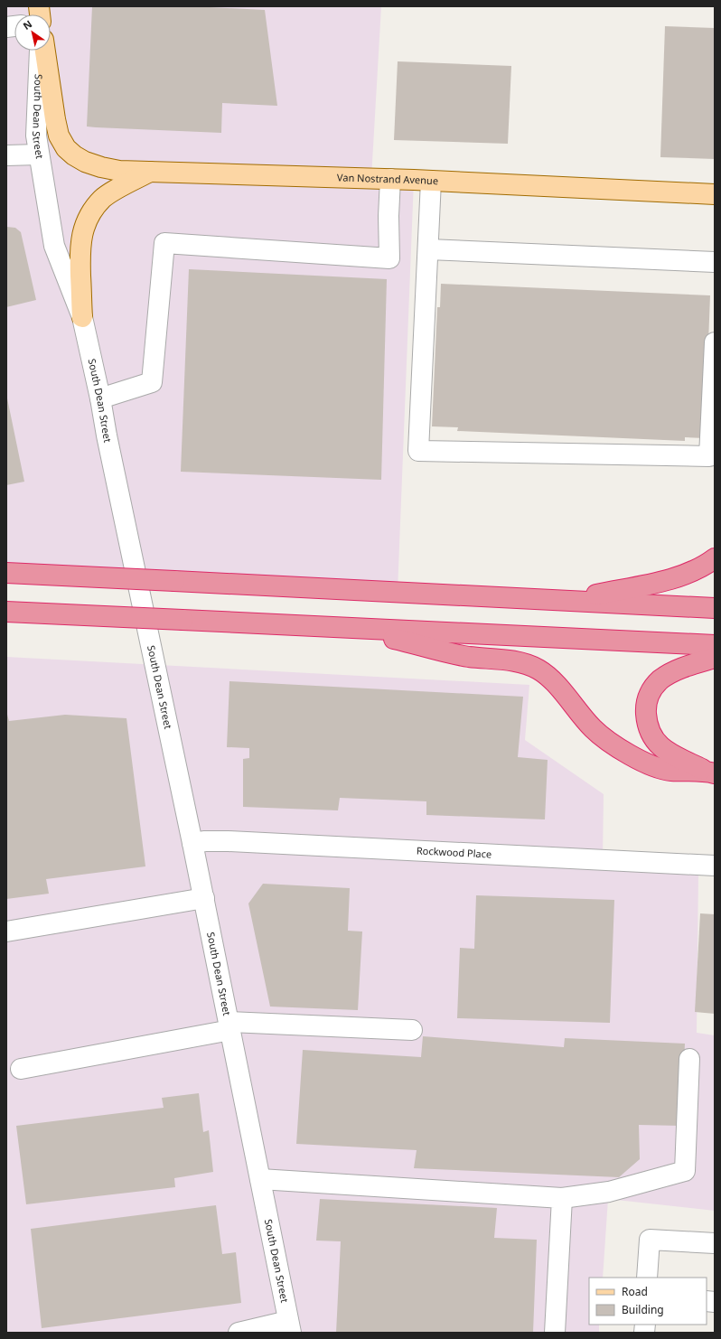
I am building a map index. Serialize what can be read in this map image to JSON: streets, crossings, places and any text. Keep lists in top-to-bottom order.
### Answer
{
  "streets": {
    "main road": ["South Dean Street", "Van Nostrand Avenue"],
    "street": ["Rockwood Place"]
  },
  "crossings": [
    ["South Dean Street", "Van Nostrand Avenue"],
    ["South Dean Street", "Rockwood Place"]
  ],
  "legend": ["Road", "Building"],
  "north": "top left"
}
